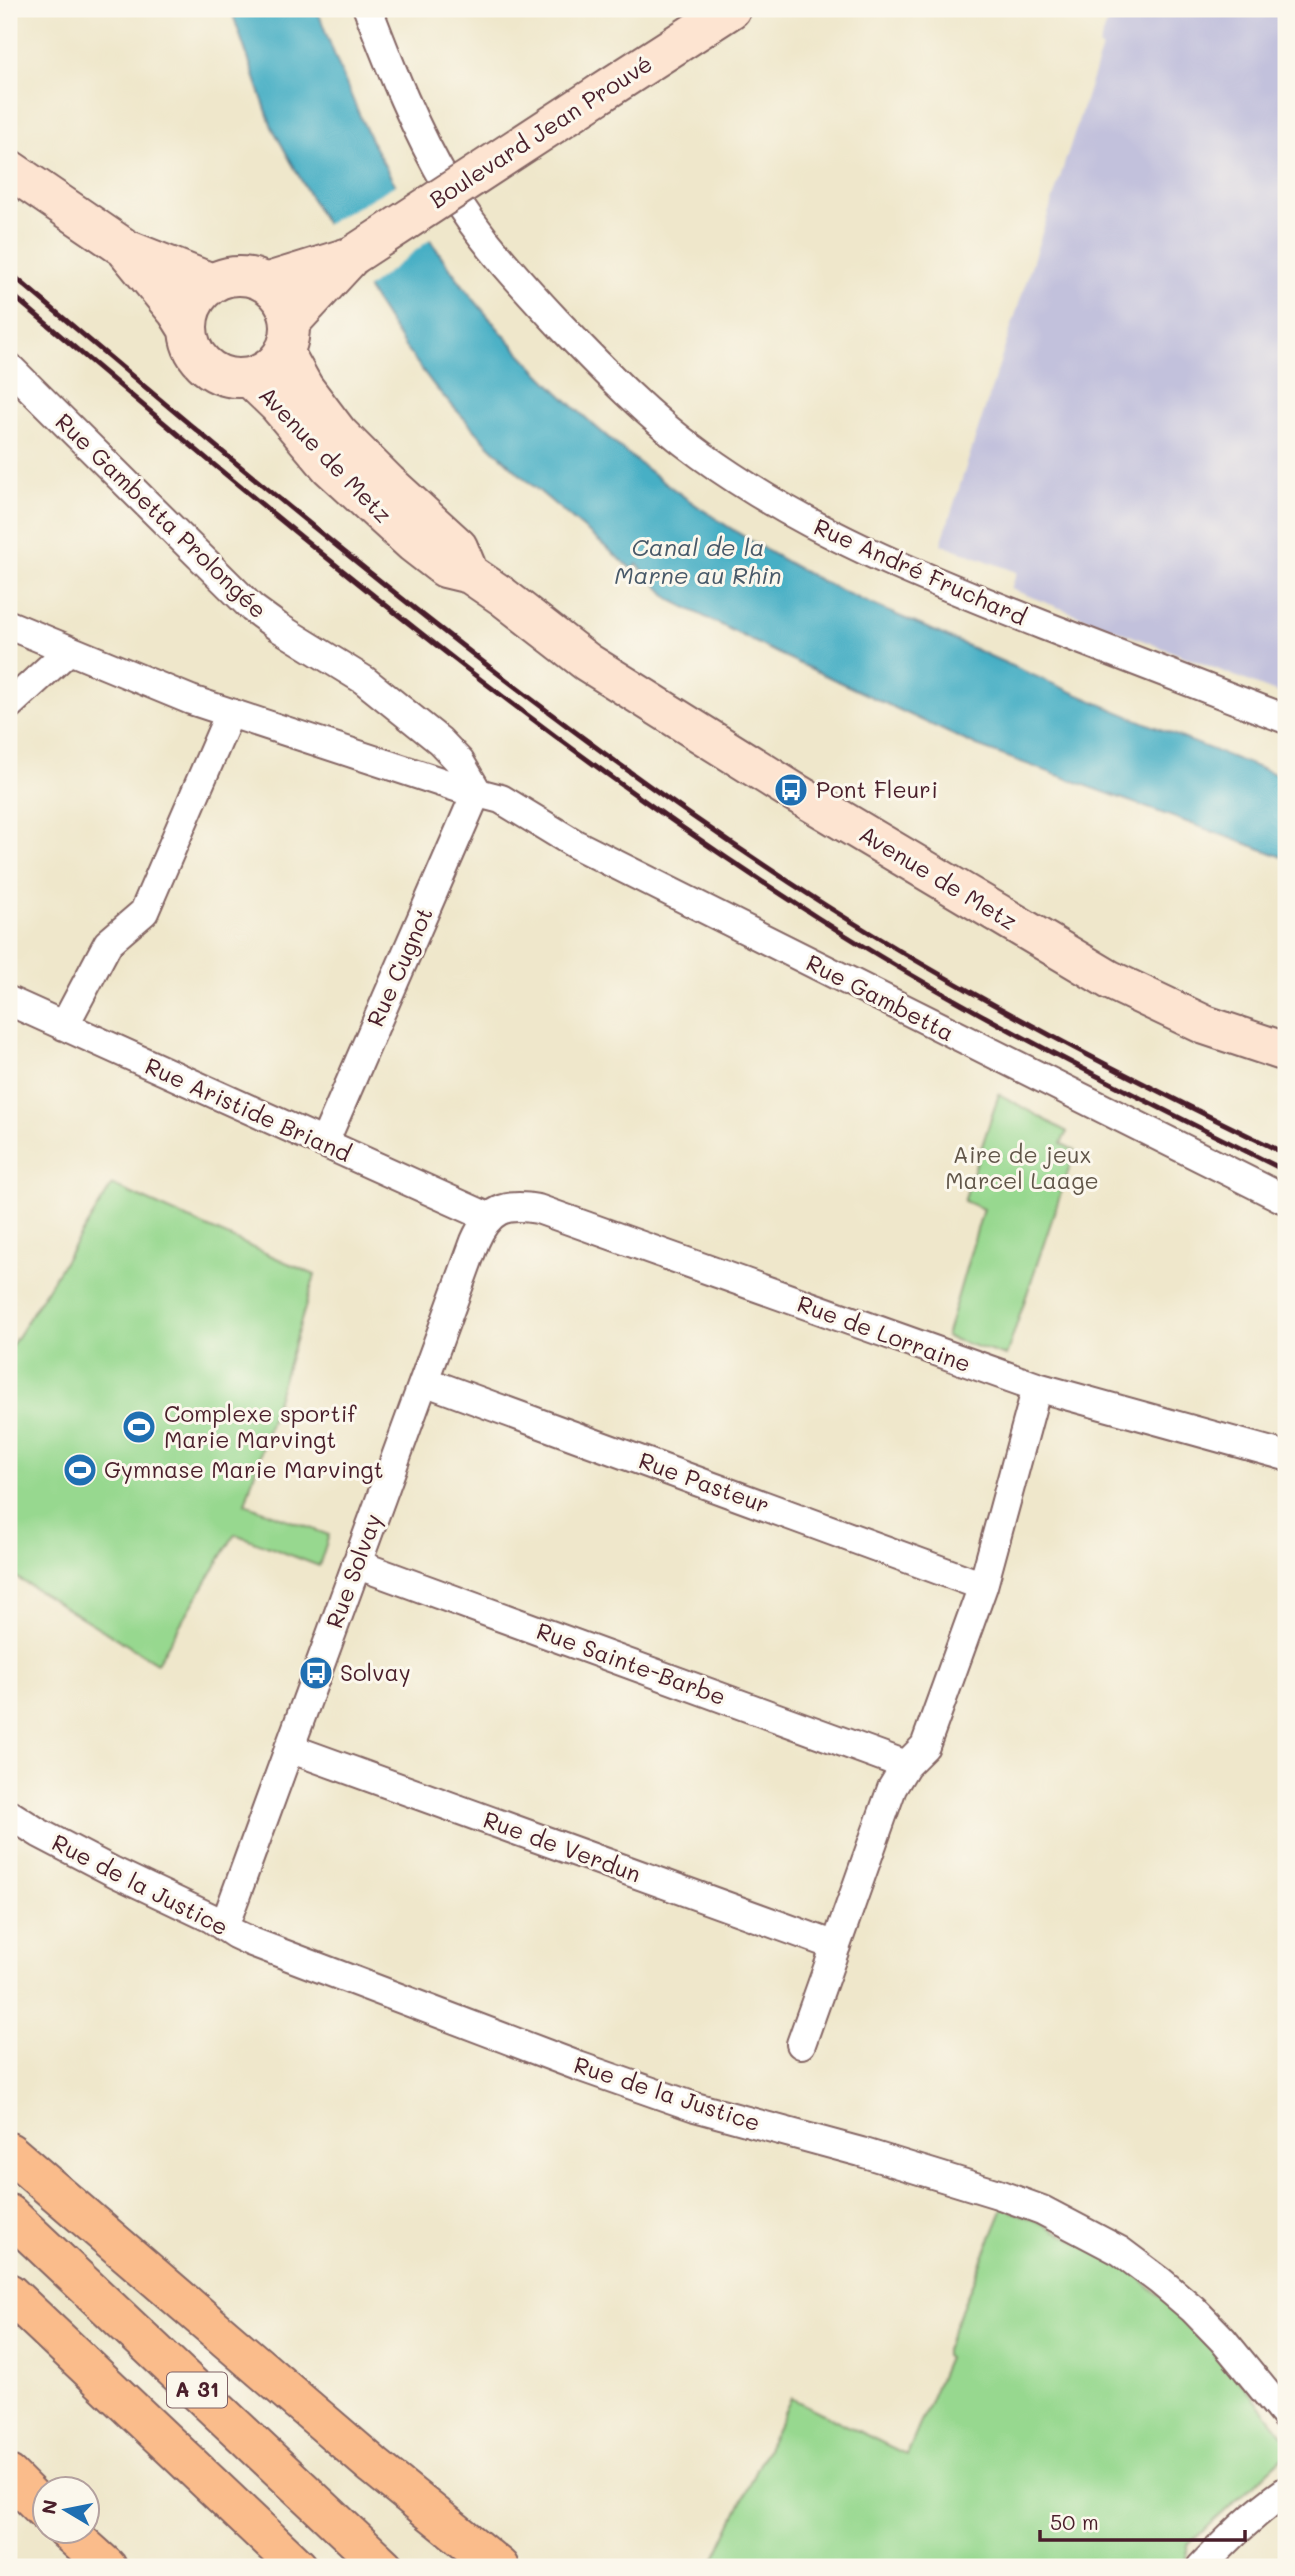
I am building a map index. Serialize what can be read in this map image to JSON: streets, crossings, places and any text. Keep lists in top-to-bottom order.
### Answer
{
  "streets": {
    "highway": ["A 31"],
    "main road": ["Boulevard Jean Prouvé", "Avenue de Metz"],
    "street": [
      "Rue Gambetta Prolongée",
      "Rue André Fruchard",
      "Rue Cugnot",
      "Rue Gambetta",
      "Rue Aristide Briand",
      "Rue de Lorraine",
      "Rue Pasteur",
      "Rue Solvay",
      "Rue Sainte-Barbe",
      "Rue de Verdun",
      "Rue de la Justice"
    ]
  },
  "crossings": [
    ["Boulevard Jean Prouvé", "Avenue de Metz"],
    ["Rue Gambetta Prolongée", "Rue Cugnot"],
    ["Rue Gambetta Prolongée", "Rue Gambetta"],
    ["Rue Cugnot", "Rue Gambetta"],
    ["Rue Cugnot", "Rue Aristide Briand"],
    ["Rue Aristide Briand", "Rue de Lorraine"],
    ["Rue Aristide Briand", "Rue Solvay"],
    ["Rue de Lorraine", "Rue Solvay"],
    ["Rue Pasteur", "Rue Solvay"],
    ["Rue Solvay", "Rue Sainte-Barbe"],
    ["Rue Solvay", "Rue de Verdun"],
    ["Rue Solvay", "Rue de la Justice"]
  ],
  "water": ["Canal de la Marne au Rhin"],
  "parks": ["Aire de jeux Marcel Laage"],
  "places": {
    "bus stop": ["Pont Fleuri", "Solvay"],
    "sports": ["Complexe sportif Marie Marvingt", "Gymnase Marie Marvingt"]
  },
  "scale_bar": "50 m",
  "north": "left"
}
